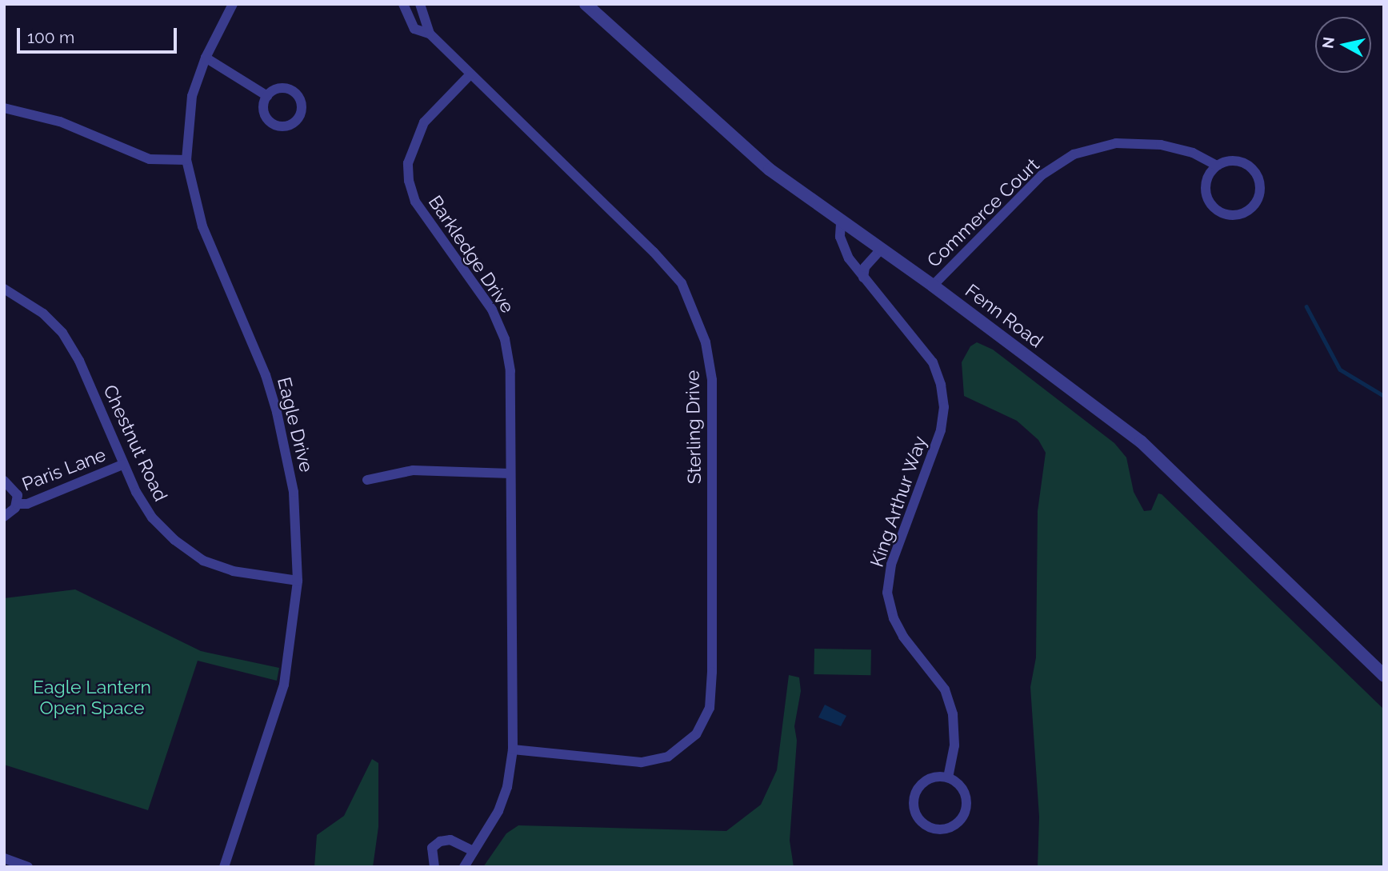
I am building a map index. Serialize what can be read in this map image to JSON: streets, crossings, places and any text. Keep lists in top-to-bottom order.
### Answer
{
  "streets": {
    "street": [
      "Commerce Court",
      "Barkledge Drive",
      "Fenn Road",
      "Eagle Drive",
      "Sterling Drive",
      "Chestnut Road",
      "Paris Lane",
      "King Arthur Way"
    ]
  },
  "crossings": [
    ["Commerce Court", "Fenn Road"],
    ["Barkledge Drive", "Sterling Drive"],
    ["Fenn Road", "King Arthur Way"],
    ["Eagle Drive", "Chestnut Road"],
    ["Chestnut Road", "Paris Lane"]
  ],
  "parks": ["Eagle Lantern Open Space"],
  "scale_bar": "100 m",
  "north": "left"
}
